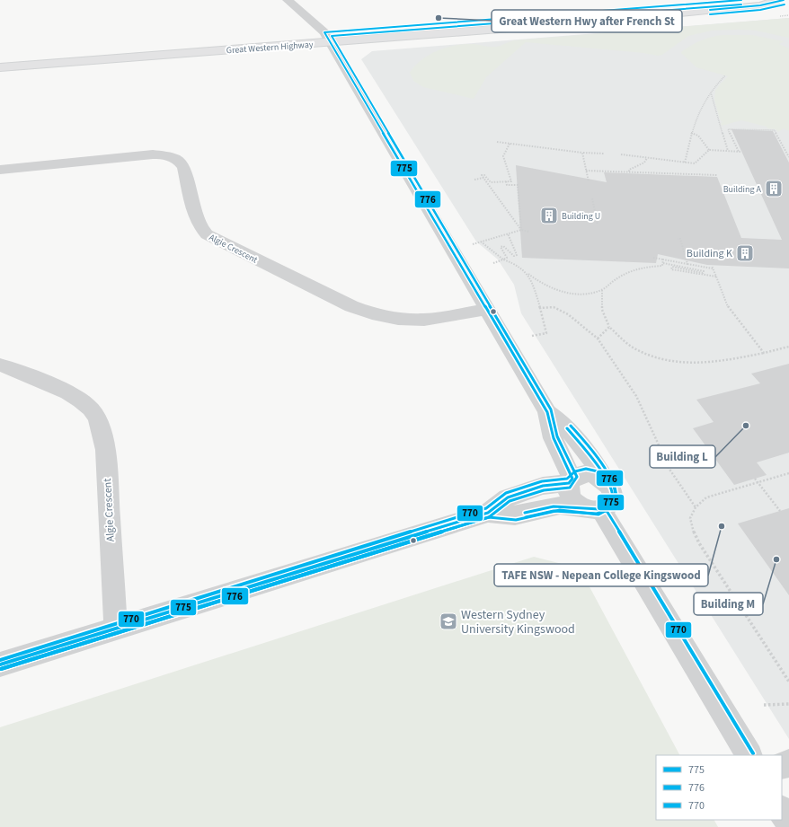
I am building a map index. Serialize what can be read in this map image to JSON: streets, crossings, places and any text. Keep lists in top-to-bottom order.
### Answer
{
  "streets": {
    "highway": ["Great Western Highway"],
    "street": ["Algie Crescent"]
  },
  "places": {
    "other": [
      "Great Western Hwy after French St",
      "Building L",
      "TAFE NSW - Nepean College Kingswood",
      "Building M"
    ],
    "building": ["Building A", "Building U", "Building K"],
    "school or university": ["Western Sydney University Kingswood"]
  },
  "lines": ["transit line 775", "transit line 776", "transit line 770"],
  "legend": ["775", "776", "770"]
}
